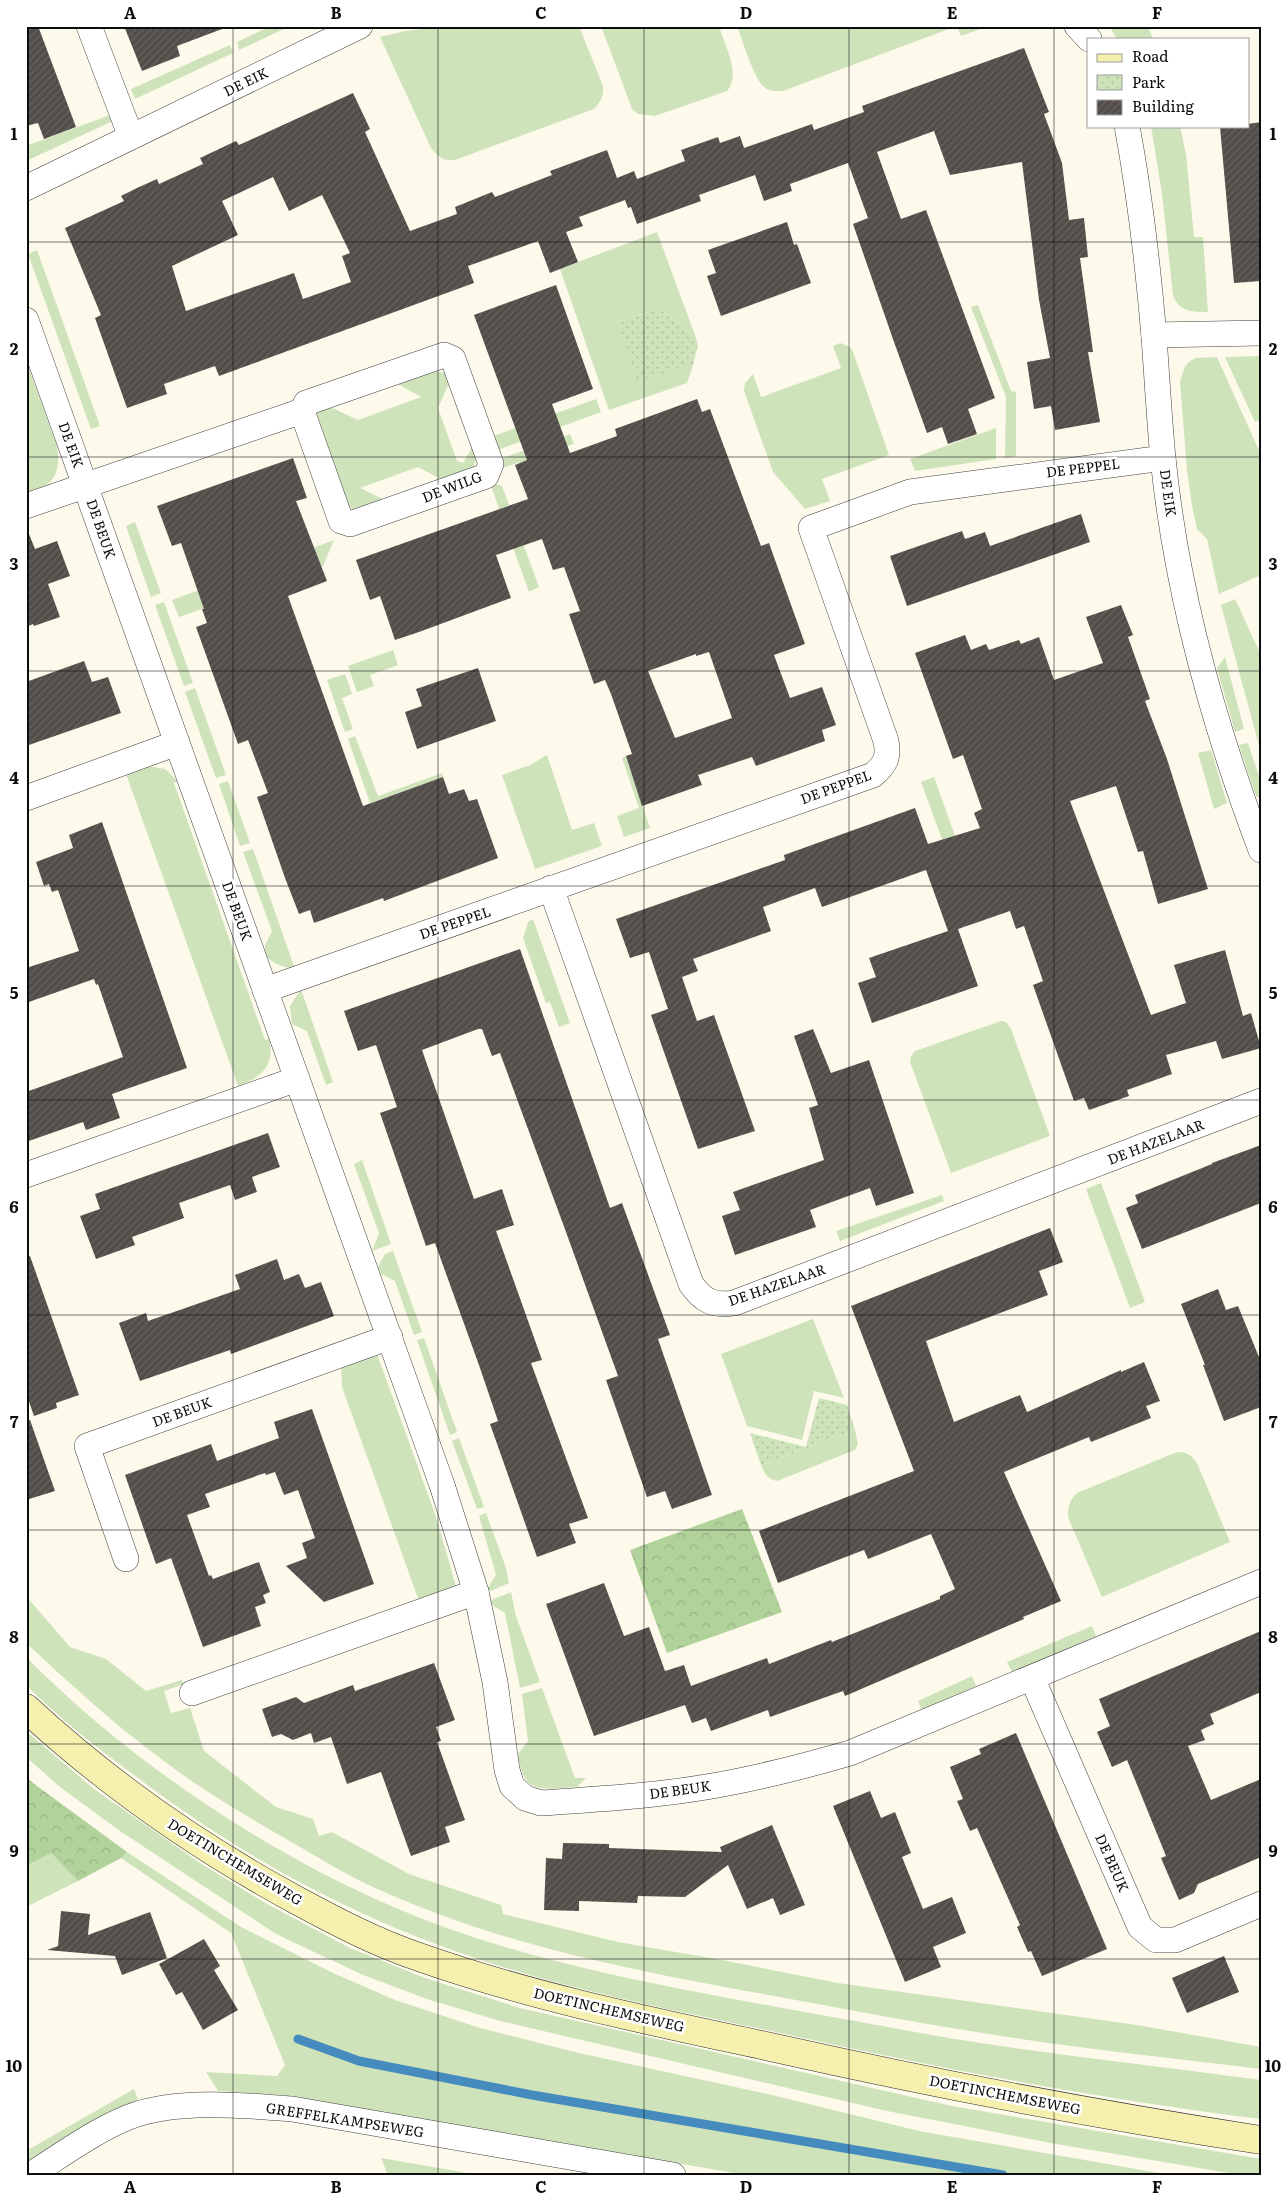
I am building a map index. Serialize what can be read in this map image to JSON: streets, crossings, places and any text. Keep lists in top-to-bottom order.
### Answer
{
  "streets": {
    "main road": ["DOETINCHEMSEWEG"],
    "street": [
      "DE EIK",
      "DE PEPPEL",
      "DE WILG",
      "DE BEUK",
      "DE HAZELAAR",
      "GREFFELKAMPSEWEG"
    ]
  },
  "crossings": [
    ["DE EIK", "DE PEPPEL"],
    ["DE EIK", "DE WILG"],
    ["DE EIK", "DE BEUK"],
    ["DE PEPPEL", "DE BEUK"],
    ["DE PEPPEL", "DE HAZELAAR"],
    ["DE WILG", "DE BEUK"]
  ],
  "legend": ["Road", "Park", "Building"],
  "grid": {
    "columns": [
      "A",
      "B",
      "C",
      "D",
      "E",
      "F"
    ],
    "rows": [
      "1",
      "2",
      "3",
      "4",
      "5",
      "6",
      "7",
      "8",
      "9",
      "10"
    ]
  }
}
